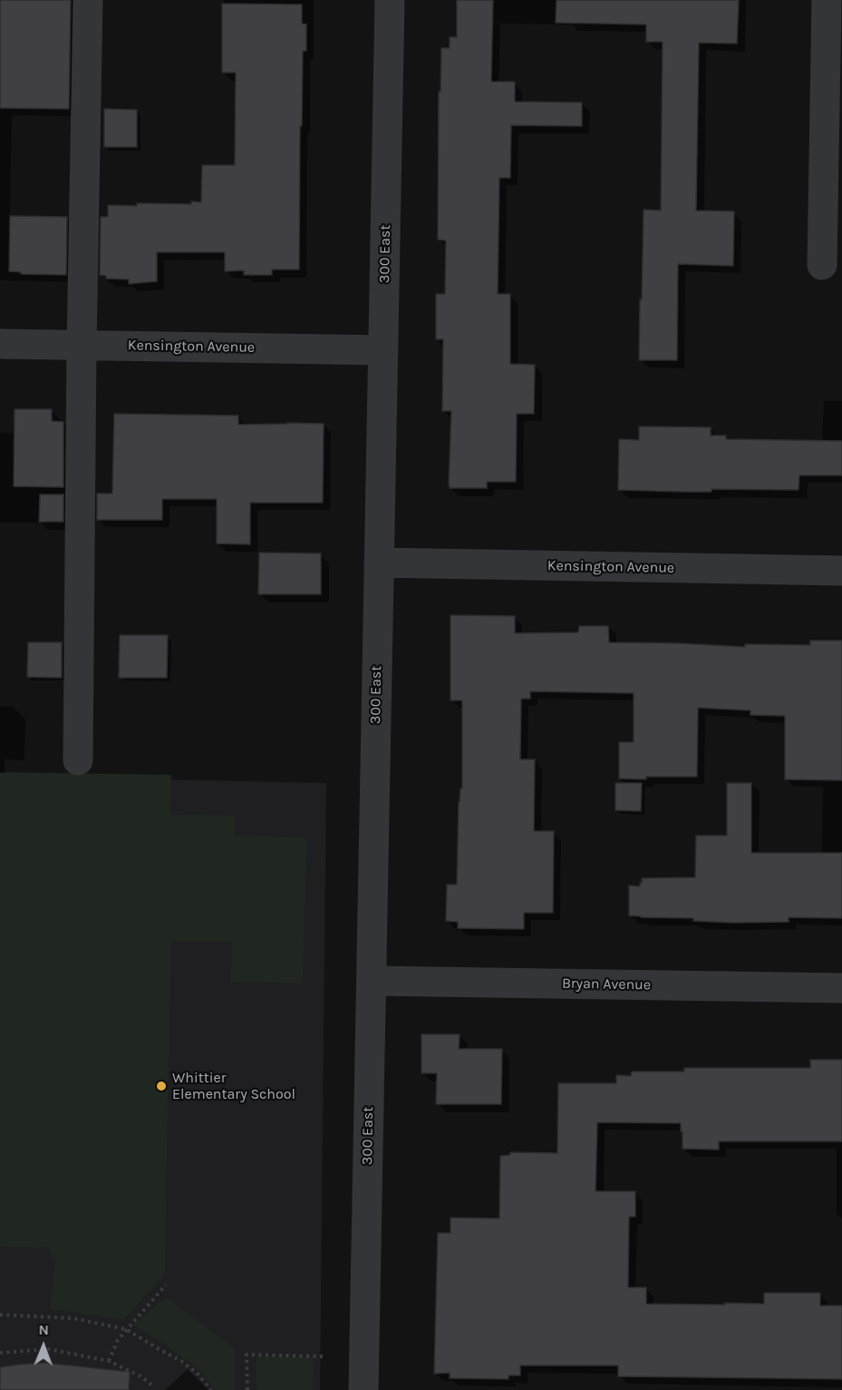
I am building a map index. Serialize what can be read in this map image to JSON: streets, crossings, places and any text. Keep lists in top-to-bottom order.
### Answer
{
  "streets": {
    "street": ["300 East", "Kensington Avenue", "Bryan Avenue"]
  },
  "crossings": [
    ["300 East", "Kensington Avenue"],
    ["300 East", "Bryan Avenue"]
  ],
  "places": ["Whittier Elementary School"],
  "north": "top"
}
